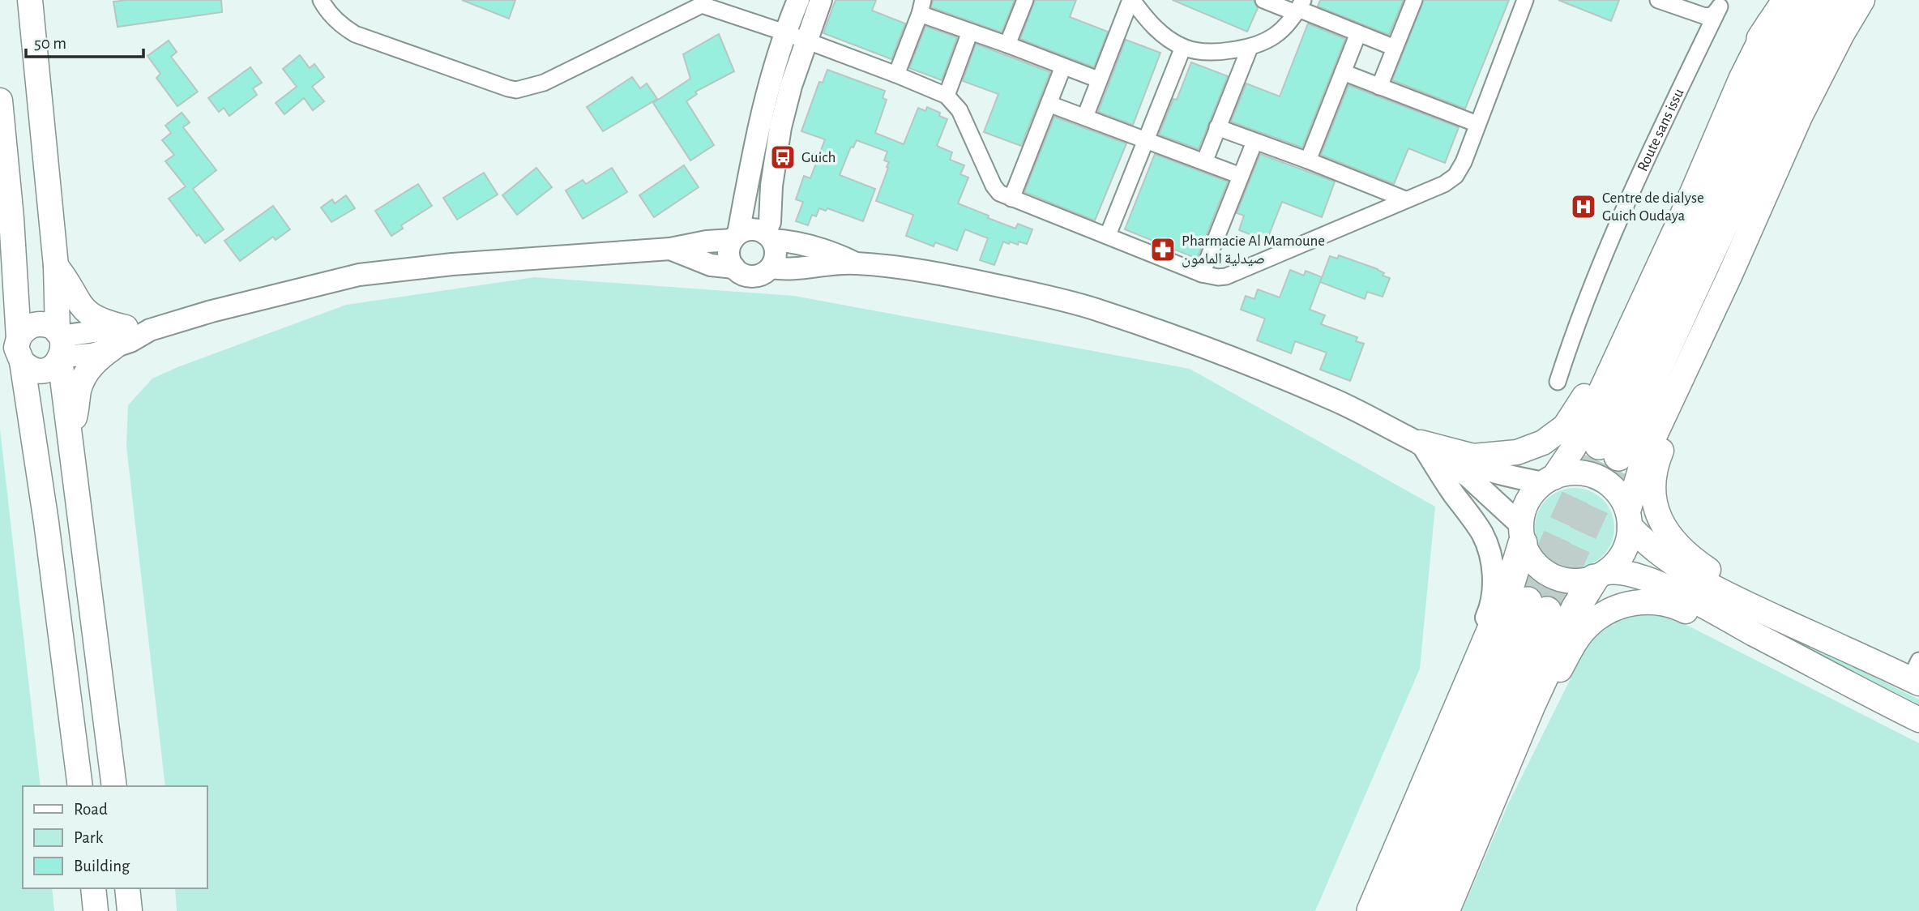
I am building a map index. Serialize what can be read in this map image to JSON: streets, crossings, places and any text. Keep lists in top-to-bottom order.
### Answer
{
  "streets": {
    "street": ["Route sans issu"]
  },
  "places": {
    "bus stop": ["Guich"],
    "hospital": ["Centre de dialyse Guich Oudaya"],
    "pharmacy": ["Pharmacie Al Mamoune صيدلية المامون"]
  },
  "legend": ["Road", "Park", "Building"],
  "scale_bar": "50 m"
}
